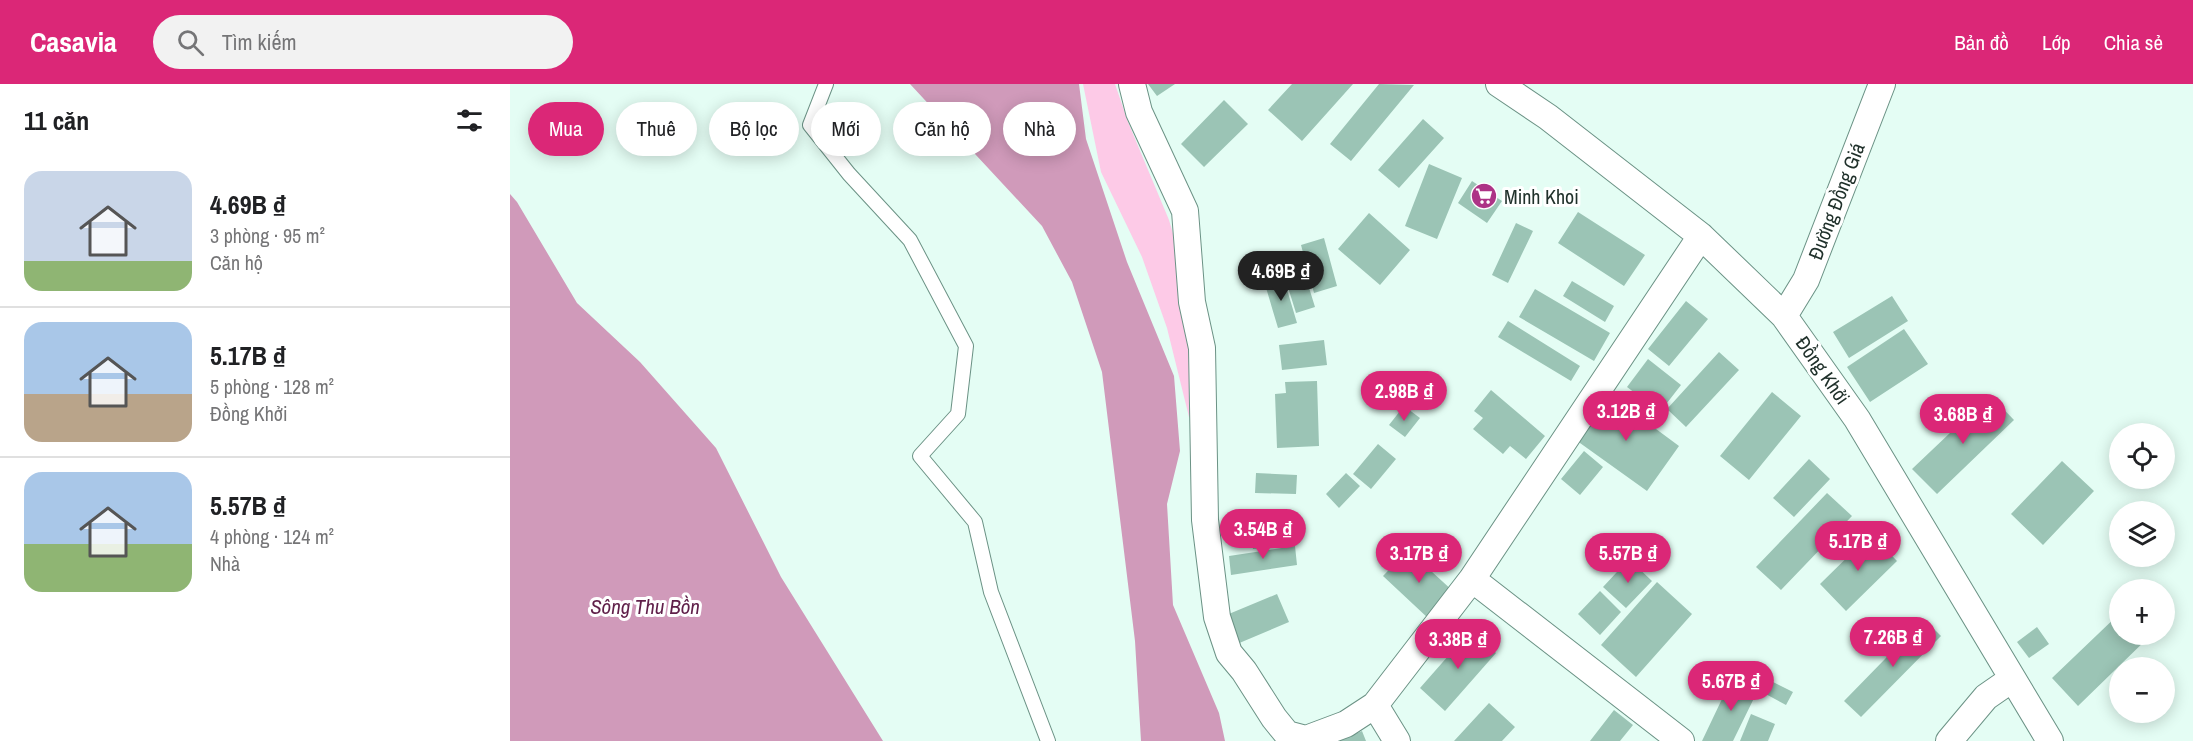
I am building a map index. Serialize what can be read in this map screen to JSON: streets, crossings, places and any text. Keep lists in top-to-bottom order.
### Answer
{
  "streets": {
    "street": ["Đường Đồng Giá", "Đồng Khởi"]
  },
  "crossings": [
    ["Đường Đồng Giá", "Đồng Khởi"]
  ],
  "water": ["Sông Thu Bồn"],
  "places": {
    "supermarket": ["Minh Khoi"]
  },
  "page": {
    "header": "Casavia",
    "search": "Tìm kiếm",
    "nav": ["Bản đồ", "Lớp", "Chia sẻ"],
    "heading": "11 căn",
    "chip": [
      "Mua",
      "Thuê",
      "Bộ lọc",
      "Mới",
      "Căn hộ",
      "Nhà"
    ],
    "list": [
      {
        "name": "4.69B ₫",
        "note": "3 phòng · 95 m² · Căn hộ"
      },
      {
        "name": "5.17B ₫",
        "note": "5 phòng · 128 m² · Đồng Khởi"
      },
      {
        "name": "5.57B ₫",
        "note": "4 phòng · 124 m² · Nhà"
      }
    ],
    "price": [
      "4.69B ₫",
      "2.98B ₫",
      "3.12B ₫",
      "3.68B ₫",
      "3.54B ₫",
      "5.17B ₫",
      "3.17B ₫",
      "5.57B ₫",
      "7.26B ₫",
      "3.38B ₫",
      "5.67B ₫"
    ],
    "map_buttons": ["+", "−"]
  }
}
